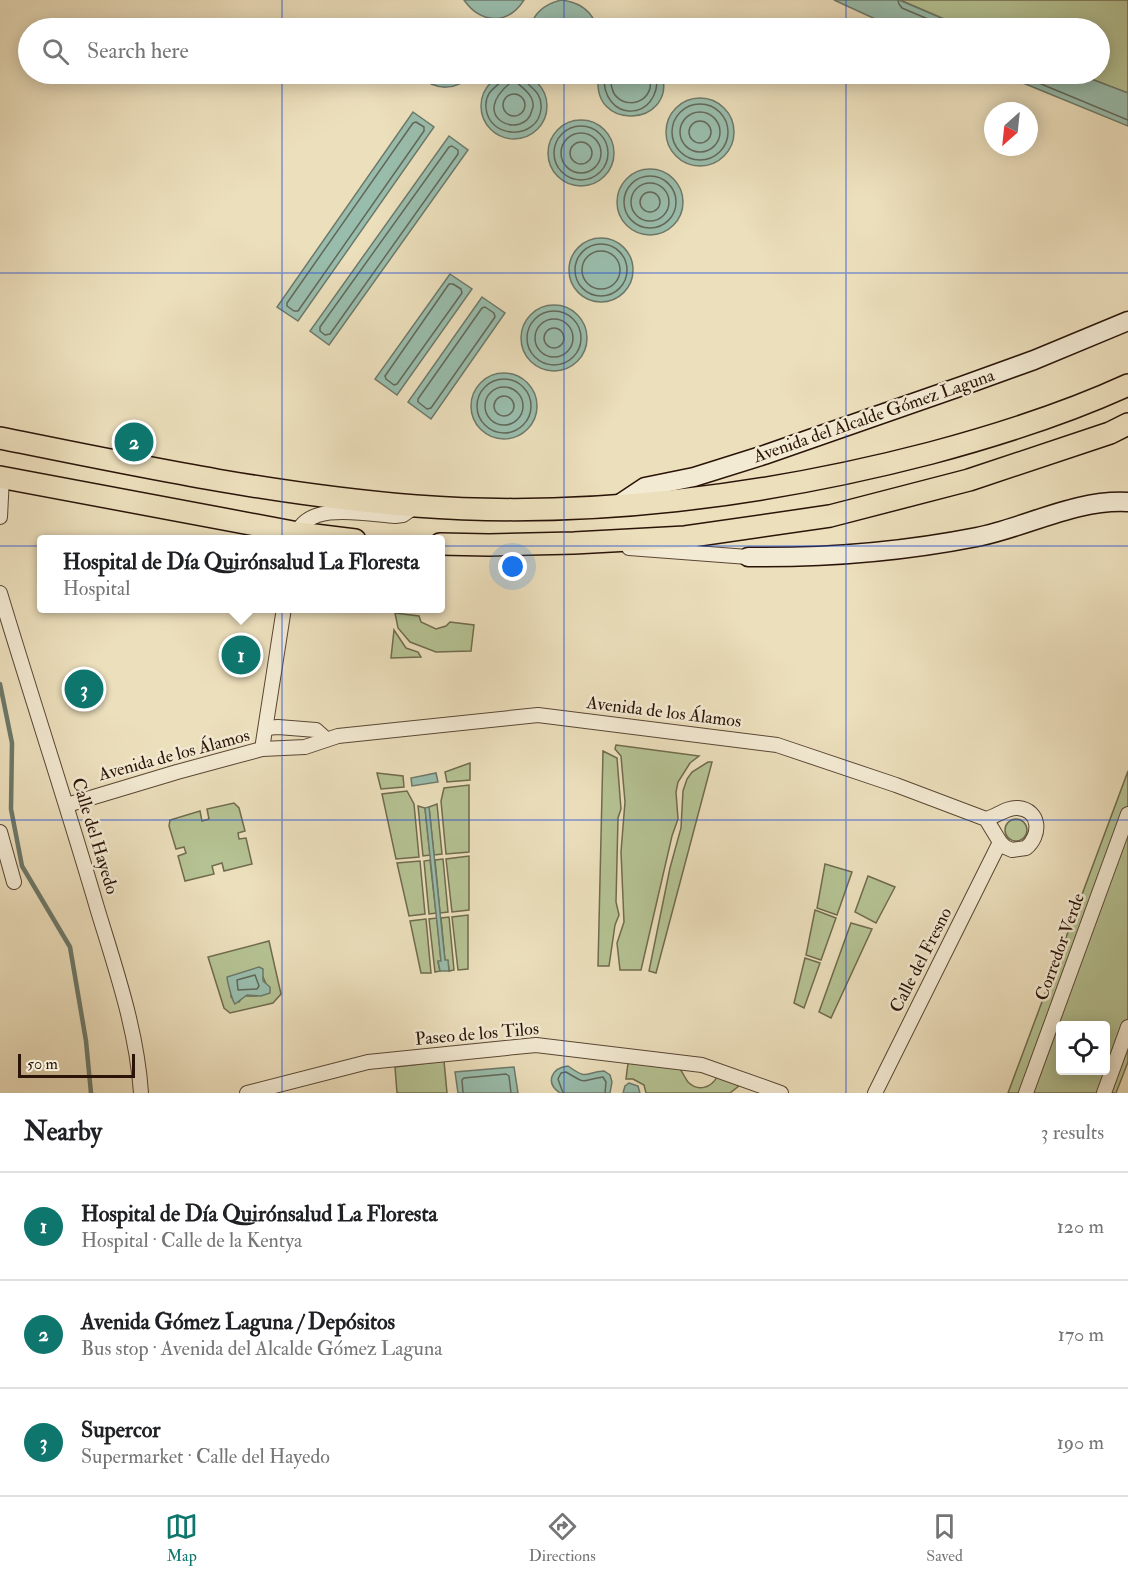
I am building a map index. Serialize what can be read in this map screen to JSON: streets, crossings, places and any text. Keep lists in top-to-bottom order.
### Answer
{
  "streets": {
    "main road": ["Avenida del Alcalde Gómez Laguna"],
    "street": [
      "Avenida de los Álamos",
      "Calle del Hayedo",
      "Corredor Verde",
      "Calle del Fresno",
      "Paseo de los Tilos"
    ]
  },
  "crossings": [
    ["Avenida de los Álamos", "Calle del Hayedo"],
    ["Avenida de los Álamos", "Calle del Fresno"]
  ],
  "scale_bar": "50 m",
  "north": "bottom left",
  "page": {
    "search": "Search here",
    "pins": ["2", "1", "3"],
    "popup": ["Hospital de Día Quirónsalud La Floresta", "Hospital"],
    "scale": "50 m",
    "heading": ["Nearby", "3 results"],
    "list": [
      {
        "mark": "1",
        "name": "Hospital de Día Quirónsalud La Floresta",
        "note": "Hospital · Calle de la Kentya",
        "value": "120 m"
      },
      {
        "mark": "2",
        "name": "Avenida Gómez Laguna / Depósitos",
        "note": "Bus stop · Avenida del Alcalde Gómez Laguna",
        "value": "170 m"
      },
      {
        "mark": "3",
        "name": "Supercor",
        "note": "Supermarket · Calle del Hayedo",
        "value": "190 m"
      }
    ],
    "nav": ["Map", "Directions", "Saved"]
  }
}
